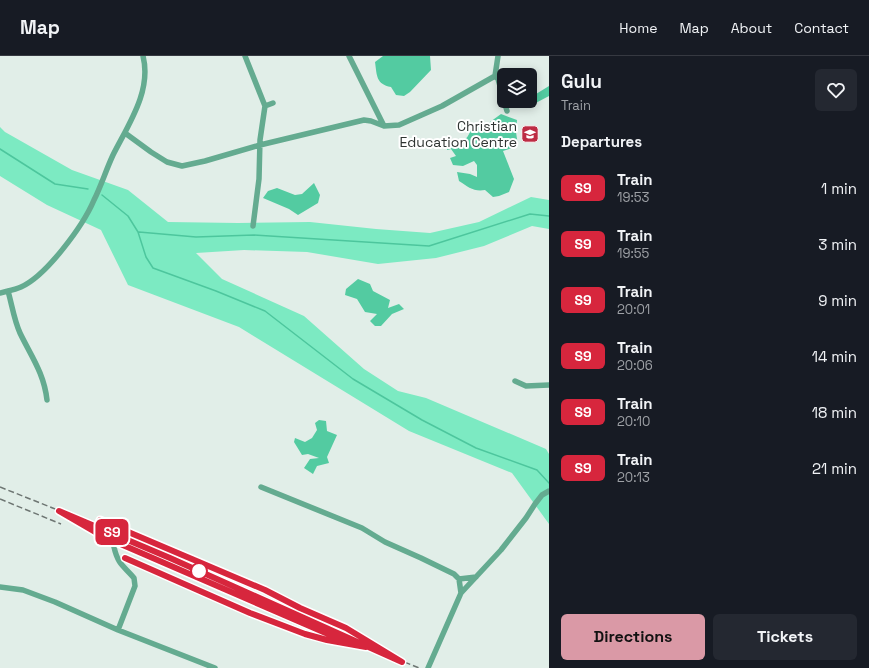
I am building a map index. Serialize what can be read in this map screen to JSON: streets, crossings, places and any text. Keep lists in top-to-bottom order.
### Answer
{
  "places": {
    "school or university": ["Christian Education Centre"]
  },
  "page": {
    "header": "Map",
    "nav": [
      "Home",
      "Map",
      "About",
      "Contact"
    ],
    "on_map": "S9",
    "heading": [
      ["Gulu", "Train"],
      "Departures"
    ],
    "list": [
      {
        "mark": "S9",
        "name": "Train",
        "note": "19:53",
        "value": "1 min"
      },
      {
        "mark": "S9",
        "name": "Train",
        "note": "19:55",
        "value": "3 min"
      },
      {
        "mark": "S9",
        "name": "Train",
        "note": "20:01",
        "value": "9 min"
      },
      {
        "mark": "S9",
        "name": "Train",
        "note": "20:06",
        "value": "14 min"
      },
      {
        "mark": "S9",
        "name": "Train",
        "note": "20:10",
        "value": "18 min"
      },
      {
        "mark": "S9",
        "name": "Train",
        "note": "20:13",
        "value": "21 min"
      }
    ],
    "buttons": ["Directions", "Tickets"]
  }
}
